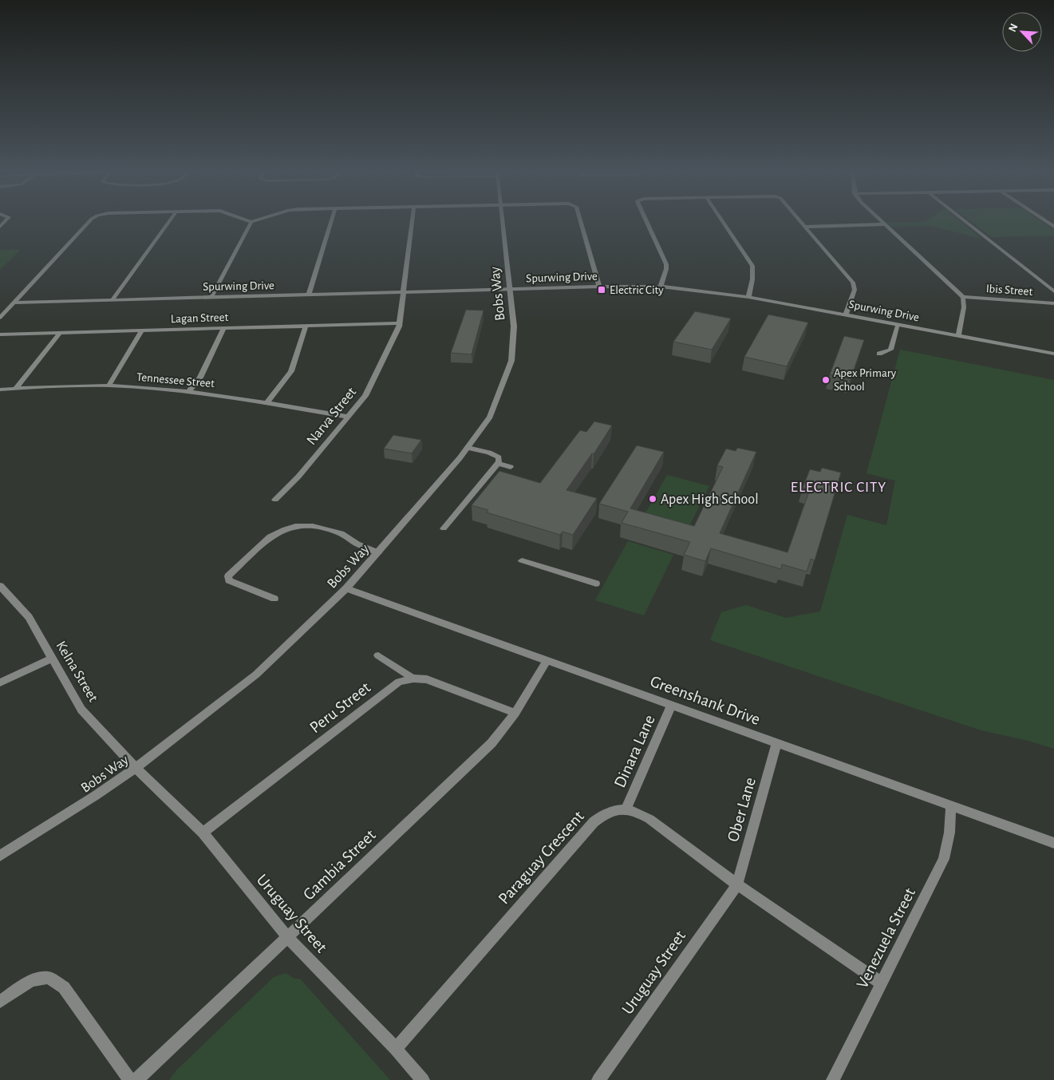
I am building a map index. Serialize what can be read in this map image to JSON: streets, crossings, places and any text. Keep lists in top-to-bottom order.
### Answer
{
  "streets": {
    "street": [
      "Spurwing Drive",
      "Ibis Street",
      "Bobs Way",
      "Lagan Street",
      "Tennessee Street",
      "Narva Street",
      "Kelna Street",
      "Greenshank Drive",
      "Peru Street",
      "Dinara Lane",
      "Ober Lane",
      "Paraguay Crescent",
      "Gambia Street",
      "Uruguay Street",
      "Venezuela Street"
    ]
  },
  "crossings": [
    ["Spurwing Drive", "Bobs Way"],
    ["Spurwing Drive", "Narva Street"],
    ["Bobs Way", "Kelna Street"],
    ["Bobs Way", "Greenshank Drive"],
    ["Bobs Way", "Uruguay Street"],
    ["Lagan Street", "Narva Street"],
    ["Tennessee Street", "Narva Street"],
    ["Kelna Street", "Uruguay Street"],
    ["Greenshank Drive", "Dinara Lane"],
    ["Greenshank Drive", "Ober Lane"],
    ["Greenshank Drive", "Gambia Street"],
    ["Greenshank Drive", "Venezuela Street"],
    ["Peru Street", "Gambia Street"],
    ["Peru Street", "Uruguay Street"],
    ["Dinara Lane", "Paraguay Crescent"],
    ["Ober Lane", "Paraguay Crescent"],
    ["Ober Lane", "Uruguay Street"],
    ["Paraguay Crescent", "Uruguay Street"],
    ["Paraguay Crescent", "Venezuela Street"],
    ["Gambia Street", "Uruguay Street"]
  ],
  "districts": ["ELECTRIC CITY"],
  "places": {
    "transit": ["Electric City"],
    "other": ["Apex Primary School", "Apex High School"]
  },
  "north": "top left"
}
